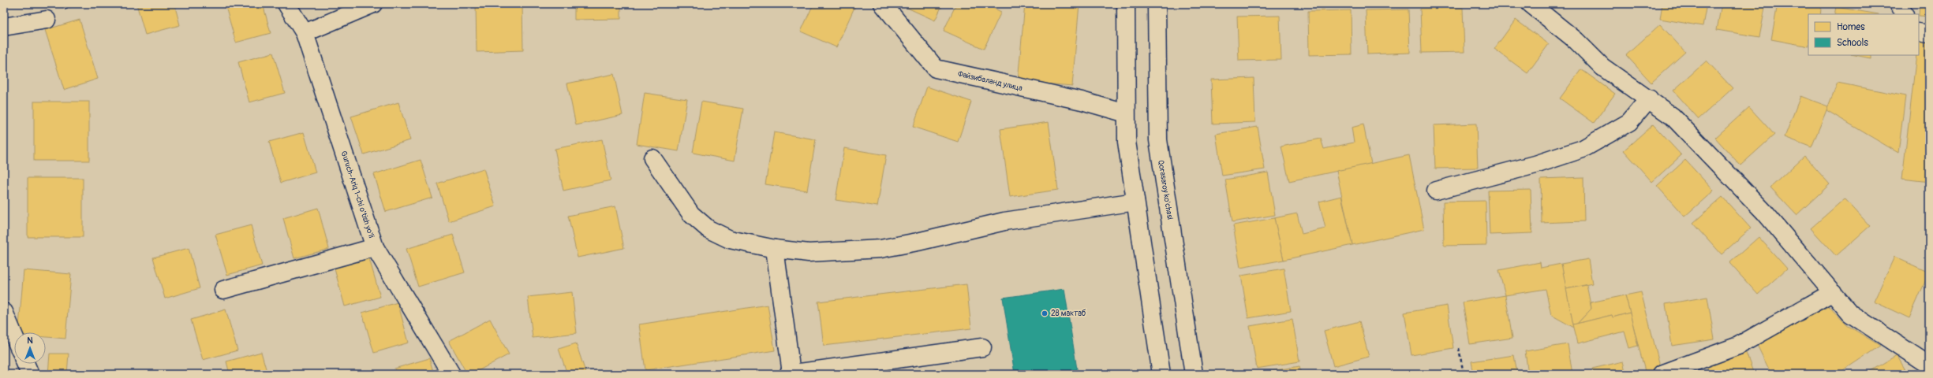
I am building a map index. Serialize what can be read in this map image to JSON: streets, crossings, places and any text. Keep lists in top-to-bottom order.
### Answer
{
  "streets": {
    "street": ["Файзибаланд улица", "Qorasaroy ko'chasi", "Guruch-Ariq 1-chi o'tish yo'li"]
  },
  "places": ["28 мактаб"],
  "legend": ["Homes", "Schools"],
  "north": "top"
}
